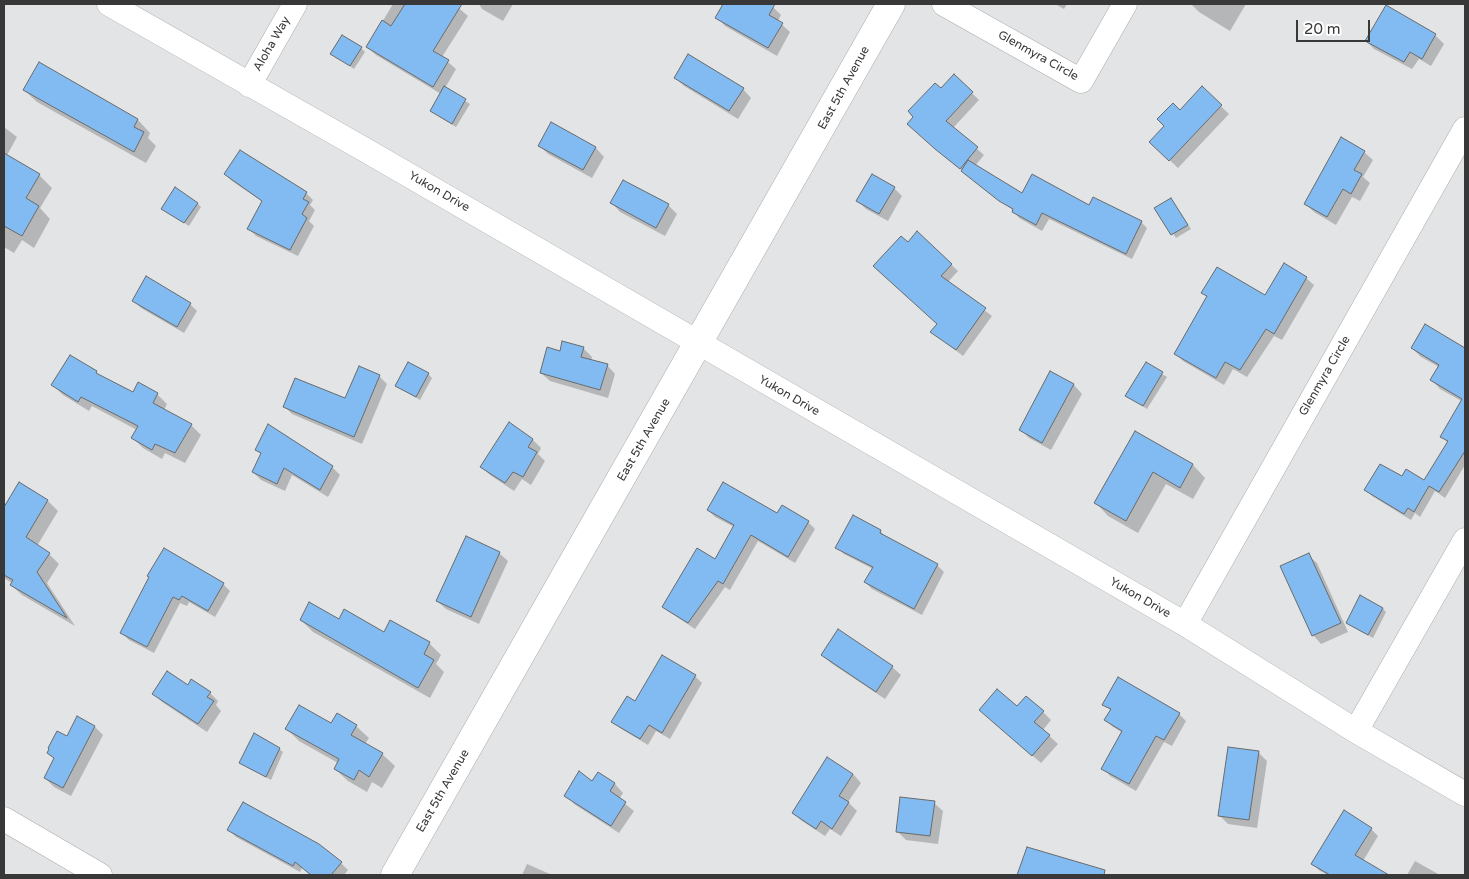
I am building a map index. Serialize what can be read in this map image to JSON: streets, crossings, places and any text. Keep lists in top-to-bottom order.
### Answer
{
  "streets": {
    "street": [
      "Aloha Way",
      "Glenmyra Circle",
      "East 5th Avenue",
      "Yukon Drive"
    ]
  },
  "crossings": [
    ["Aloha Way", "Yukon Drive"],
    ["Glenmyra Circle", "Yukon Drive"],
    ["East 5th Avenue", "Yukon Drive"]
  ],
  "scale_bar": "20 m"
}
